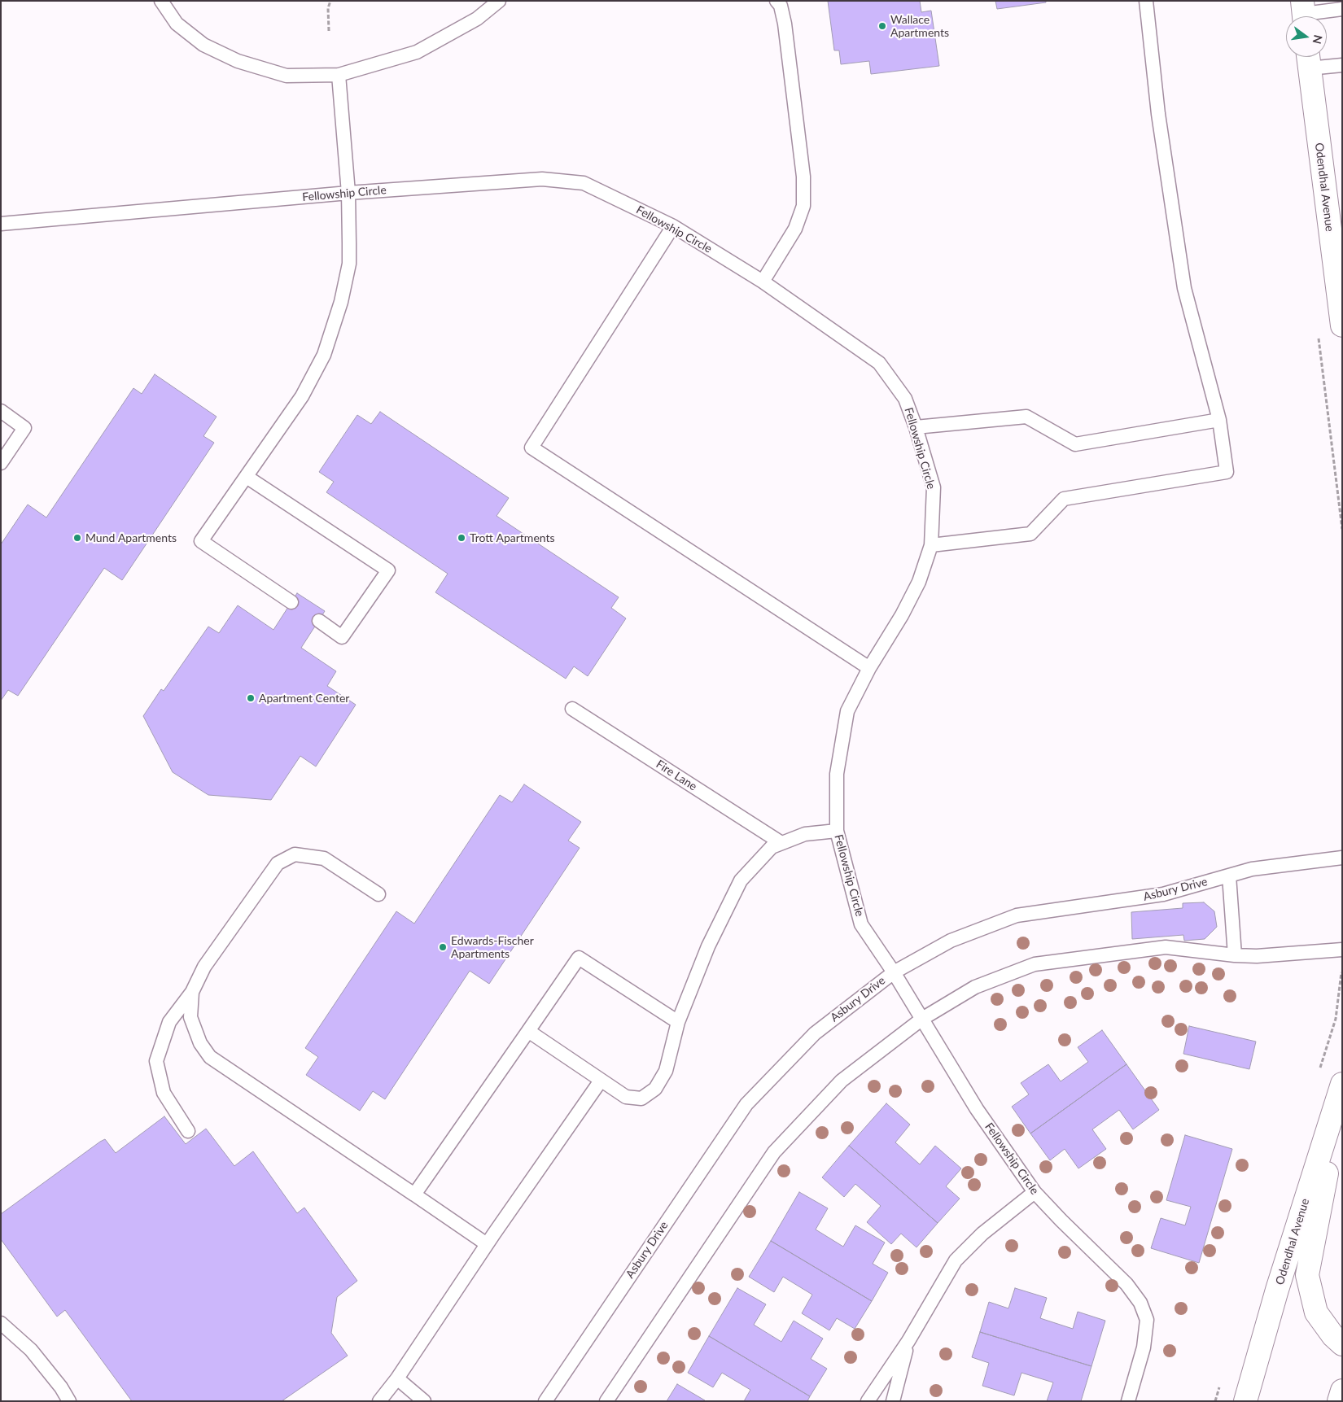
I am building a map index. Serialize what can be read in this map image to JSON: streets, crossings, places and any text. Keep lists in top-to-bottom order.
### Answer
{
  "streets": {
    "street": ["Odendhal Avenue"],
    "lane": ["Fellowship Circle", "Fire Lane", "Asbury Drive"]
  },
  "crossings": [
    ["Fellowship Circle", "Asbury Drive"]
  ],
  "places": [
    "Wallace Apartments",
    "Mund Apartments",
    "Trott Apartments",
    "Apartment Center",
    "Edwards-Fischer Apartments"
  ],
  "north": "right"
}
